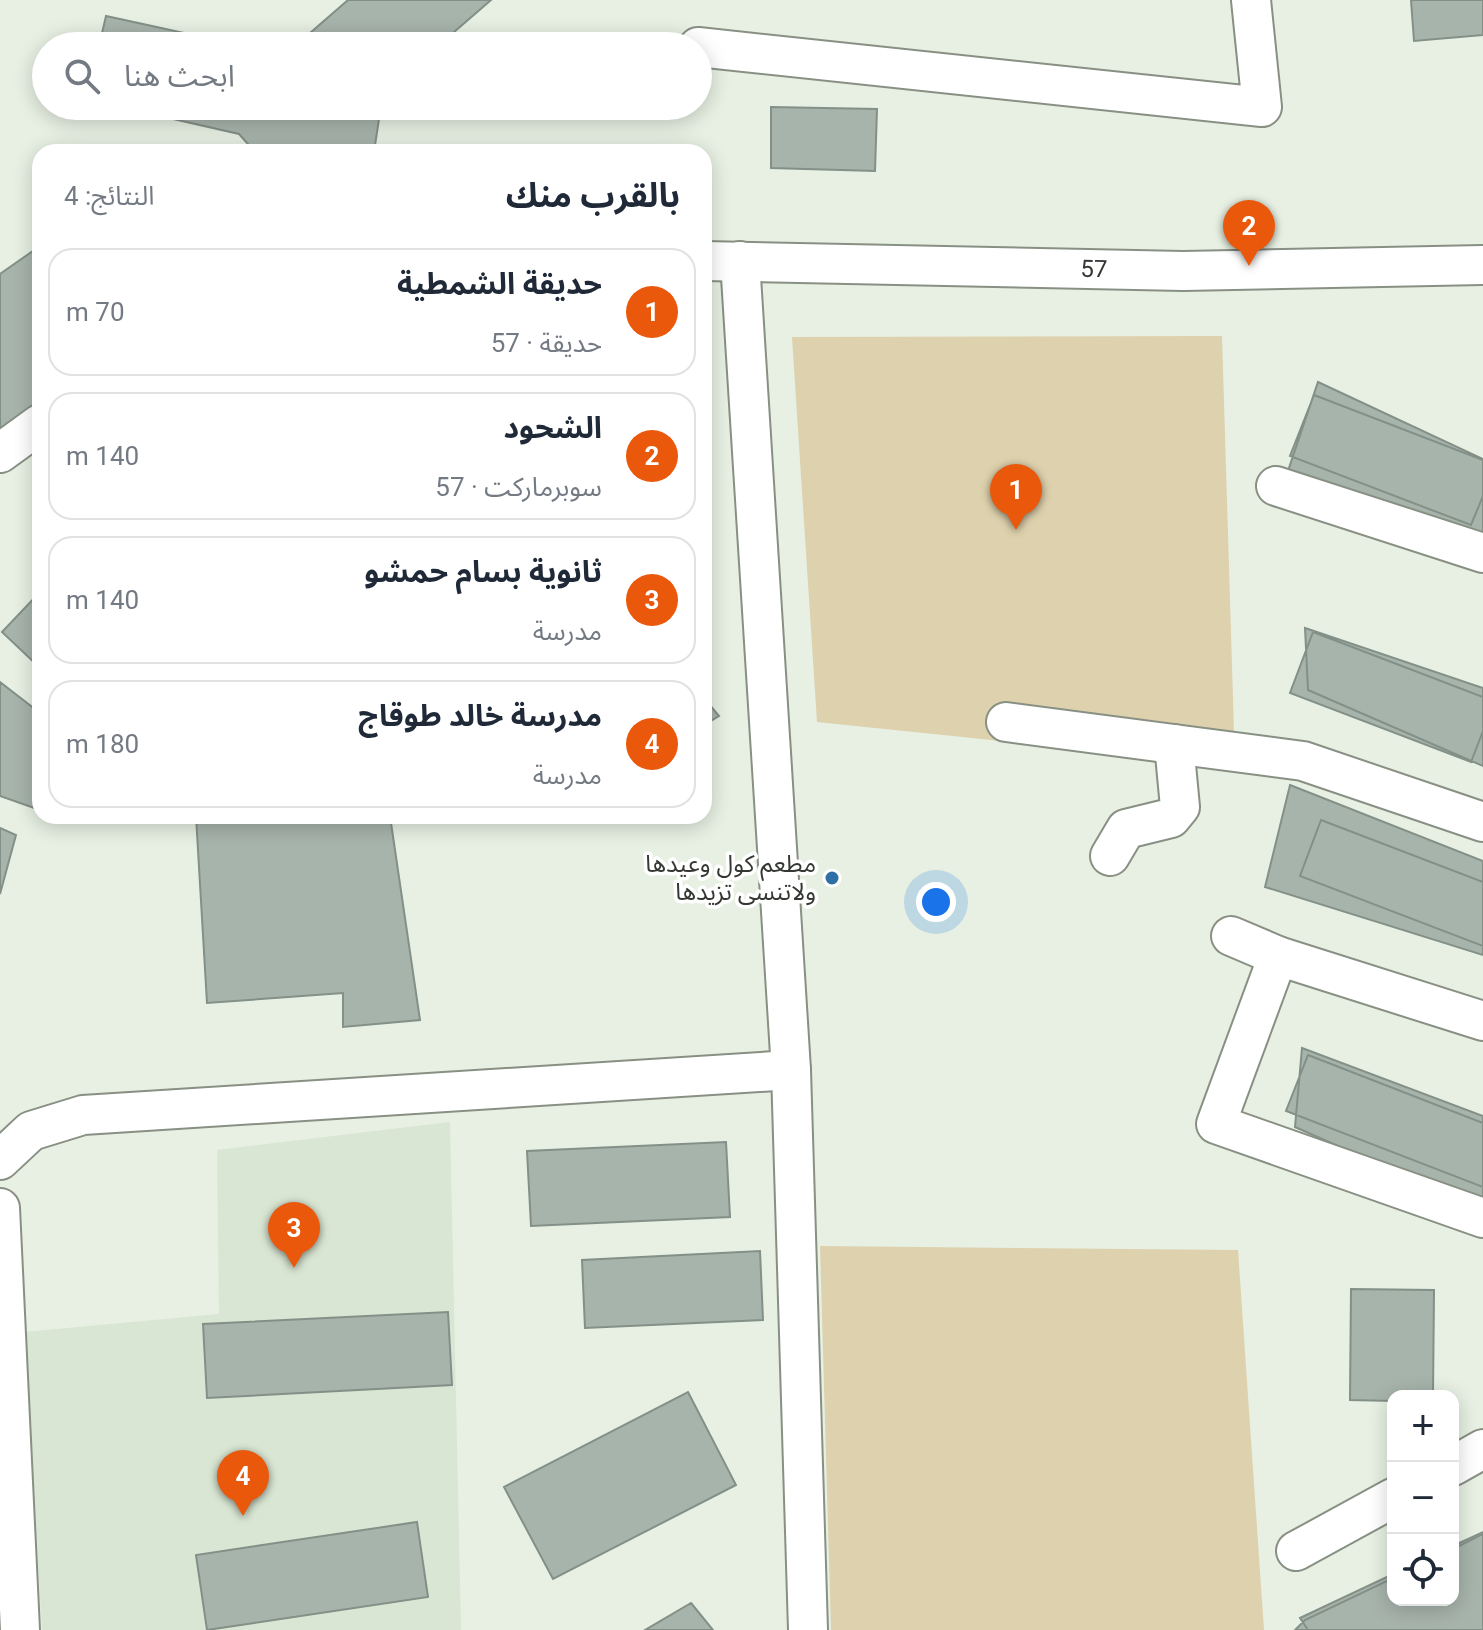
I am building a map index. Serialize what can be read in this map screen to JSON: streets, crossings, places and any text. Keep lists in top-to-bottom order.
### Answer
{
  "streets": {
    "street": ["57"]
  },
  "places": ["مطعم كول وعيدها ولاتنسى تزيدها"],
  "page": {
    "search": "ابحث هنا",
    "heading": ["بالقرب منك", "النتائج: 4"],
    "pins": [
      "2",
      "1",
      "3",
      "4"
    ],
    "list": [
      {
        "mark": "1",
        "name": "حديقة الشمطية",
        "note": "حديقة · 57",
        "value": "70 m"
      },
      {
        "mark": "2",
        "name": "الشحود",
        "note": "سوبرماركت · 57",
        "value": "140 m"
      },
      {
        "mark": "3",
        "name": "ثانوية بسام حمشو",
        "note": "مدرسة",
        "value": "140 m"
      },
      {
        "mark": "4",
        "name": "مدرسة خالد طوقاج",
        "note": "مدرسة",
        "value": "180 m"
      }
    ],
    "map_buttons": ["+", "−"]
  }
}
